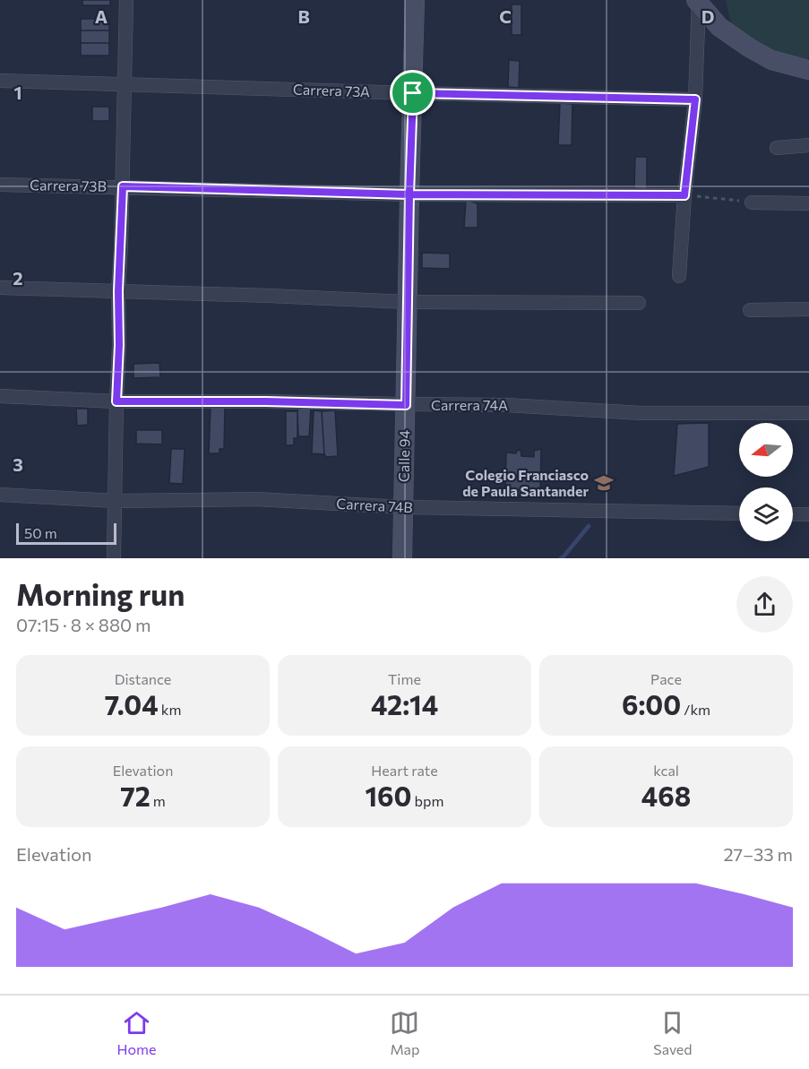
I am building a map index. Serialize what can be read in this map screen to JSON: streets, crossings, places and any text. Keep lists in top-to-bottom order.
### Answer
{
  "streets": {
    "street": [
      "Carrera 73A",
      "Carrera 73B",
      "Carrera 74A",
      "Calle 94",
      "Carrera 74B"
    ]
  },
  "crossings": [
    ["Carrera 73A", "Calle 94"],
    ["Carrera 73B", "Calle 94"],
    ["Carrera 74A", "Calle 94"],
    ["Calle 94", "Carrera 74B"]
  ],
  "places": {
    "school or university": ["Colegio Franciasco de Paula Santander"]
  },
  "scale_bar": "50 m",
  "north": "left",
  "page": {
    "scale": "50 m",
    "heading": ["Morning run", "07:15 · 8 × 880 m"],
    "stats": [
      ["Distance", "7.04 km"],
      ["Time", "42:14"],
      ["Pace", "6:00 /km"],
      ["Elevation", "72 m"],
      ["Heart rate", "160 bpm"],
      ["kcal", "468"]
    ],
    "chart": ["Elevation", "27–33 m"],
    "tabs": ["Home", "Map", "Saved"]
  },
  "grid": {
    "columns": [
      "A",
      "B",
      "C",
      "D"
    ],
    "rows": ["1", "2", "3"]
  }
}
